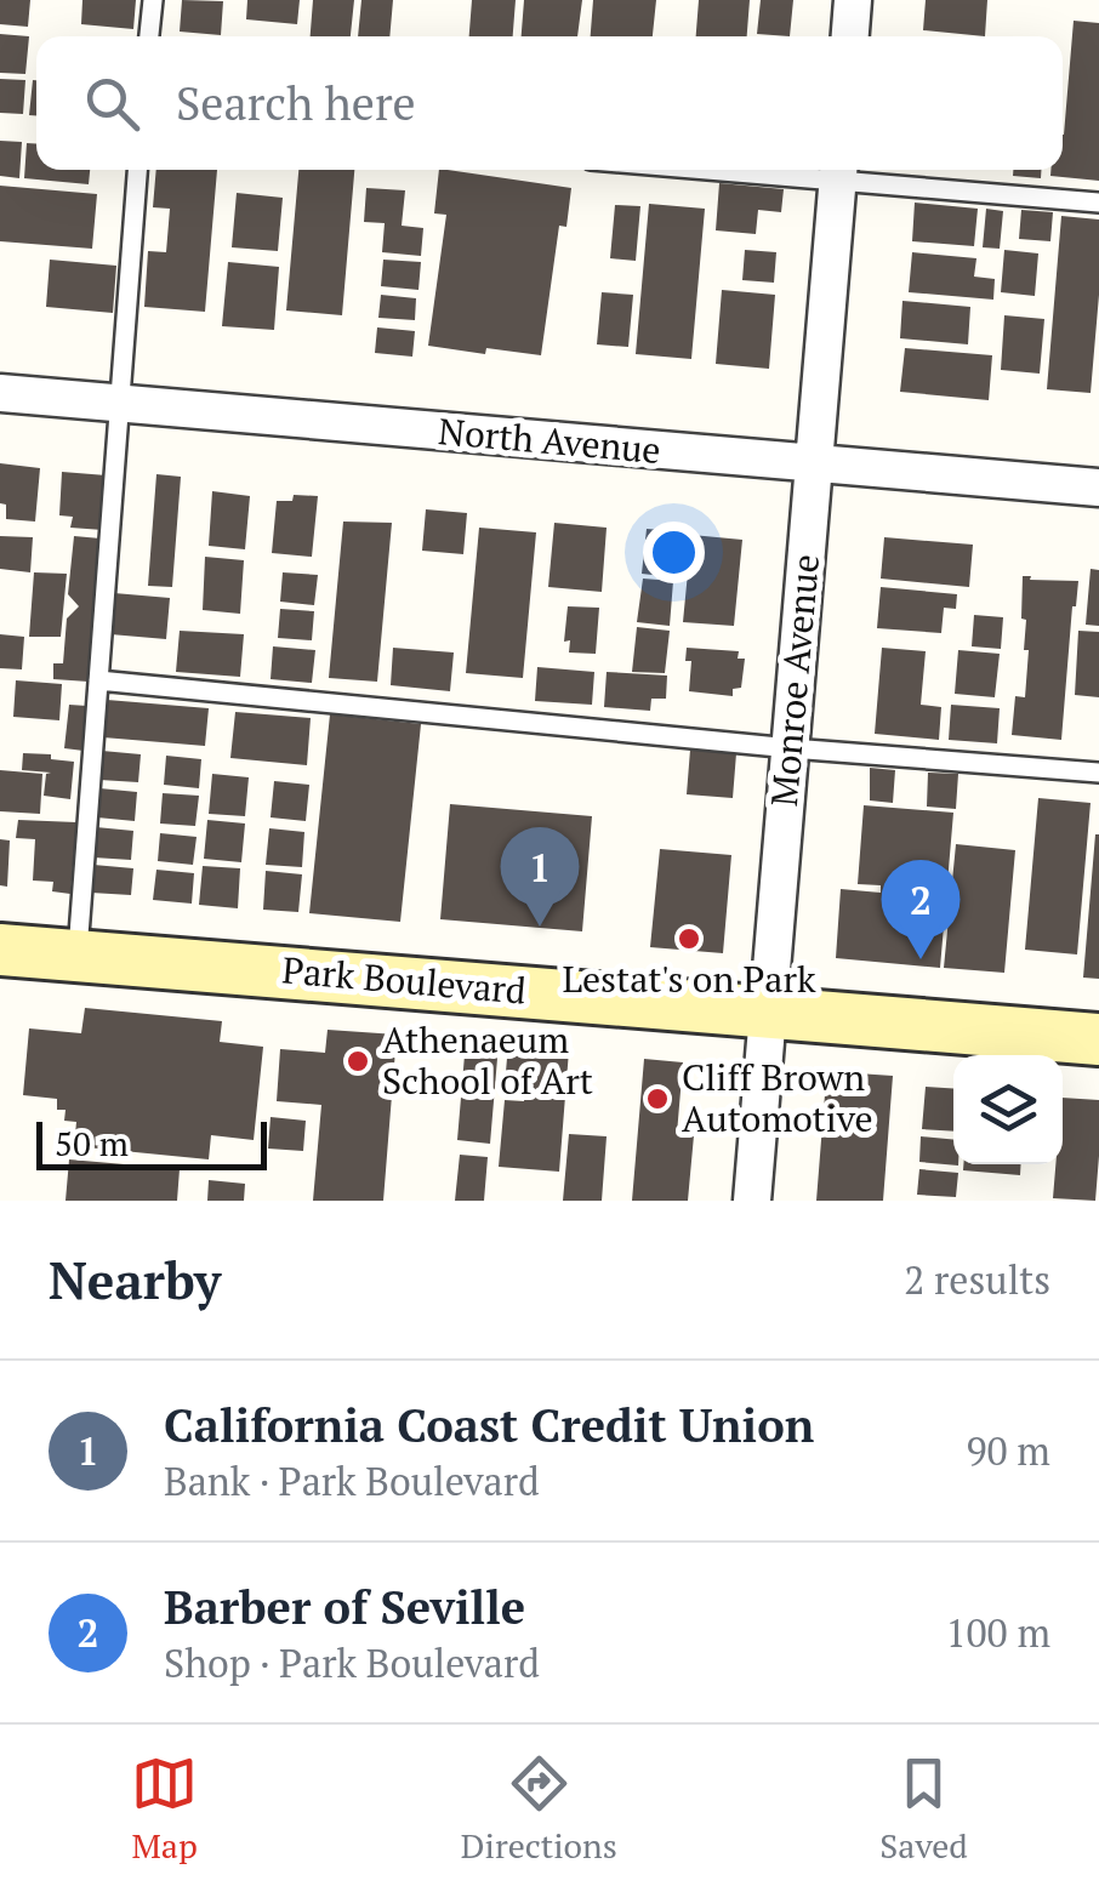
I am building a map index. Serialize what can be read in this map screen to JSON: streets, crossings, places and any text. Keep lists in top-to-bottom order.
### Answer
{
  "streets": {
    "main road": ["Park Boulevard"],
    "street": ["North Avenue", "Monroe Avenue"]
  },
  "crossings": [
    ["North Avenue", "Monroe Avenue"],
    ["Monroe Avenue", "Park Boulevard"]
  ],
  "places": ["Lestat's on Park", "Athenaeum School of Art", "Cliff Brown Automotive"],
  "scale_bar": "50 m",
  "page": {
    "search": "Search here",
    "pins": ["1", "2"],
    "scale": "50 m",
    "heading": ["Nearby", "2 results"],
    "list": [
      {
        "mark": "1",
        "name": "California Coast Credit Union",
        "note": "Bank · Park Boulevard",
        "value": "90 m"
      },
      {
        "mark": "2",
        "name": "Barber of Seville",
        "note": "Shop · Park Boulevard",
        "value": "100 m"
      }
    ],
    "nav": ["Map", "Directions", "Saved"]
  }
}
